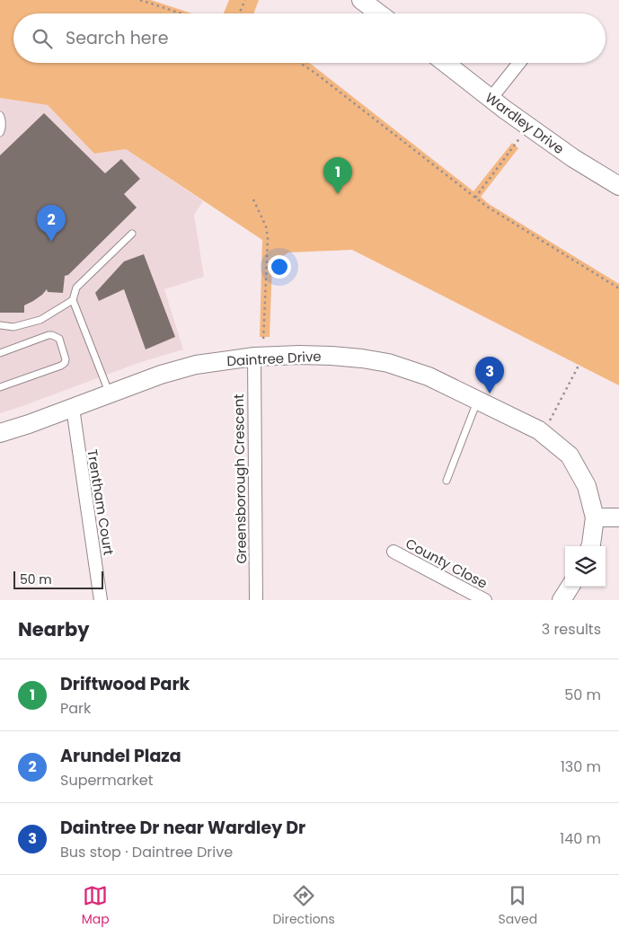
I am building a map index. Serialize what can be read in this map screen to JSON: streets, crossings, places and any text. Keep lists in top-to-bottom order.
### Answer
{
  "streets": {
    "street": [
      "Wardley Drive",
      "Daintree Drive",
      "Greensborough Crescent",
      "Trentham Court",
      "County Close"
    ]
  },
  "crossings": [
    ["Daintree Drive", "Greensborough Crescent"],
    ["Daintree Drive", "Trentham Court"]
  ],
  "scale_bar": "50 m",
  "page": {
    "search": "Search here",
    "pins": ["1", "2", "3"],
    "scale": "50 m",
    "heading": ["Nearby", "3 results"],
    "list": [
      {
        "mark": "1",
        "name": "Driftwood Park",
        "note": "Park",
        "value": "50 m"
      },
      {
        "mark": "2",
        "name": "Arundel Plaza",
        "note": "Supermarket",
        "value": "130 m"
      },
      {
        "mark": "3",
        "name": "Daintree Dr near Wardley Dr",
        "note": "Bus stop · Daintree Drive",
        "value": "140 m"
      }
    ],
    "nav": ["Map", "Directions", "Saved"]
  }
}
